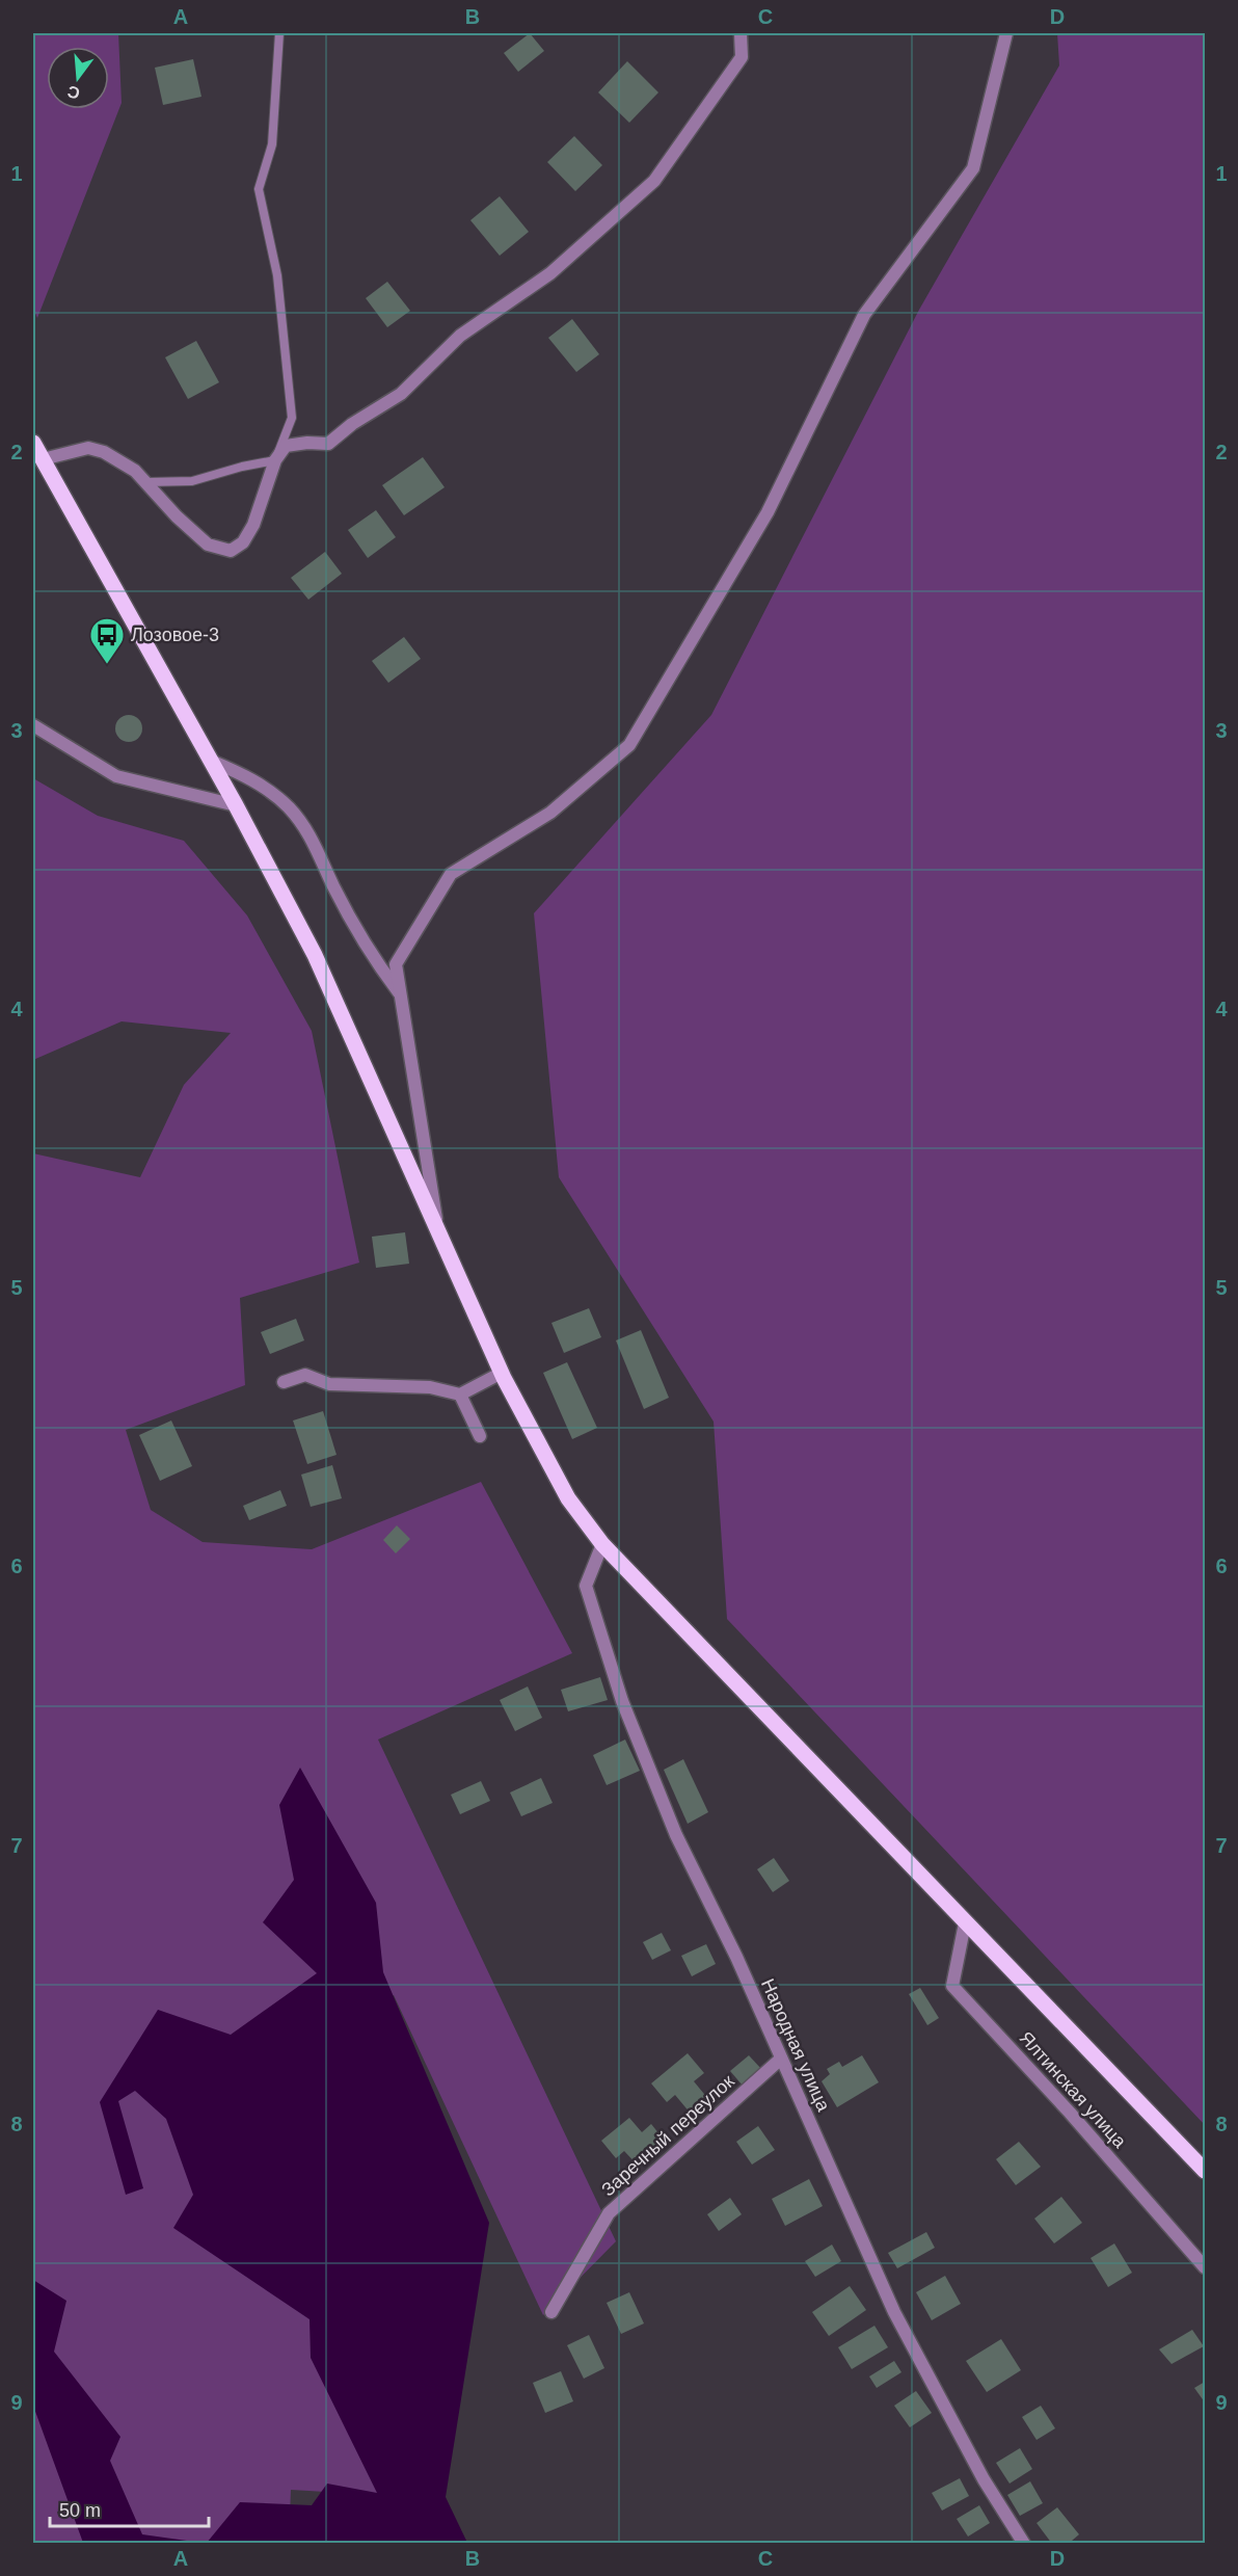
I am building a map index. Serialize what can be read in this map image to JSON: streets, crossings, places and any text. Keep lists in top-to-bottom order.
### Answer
{
  "streets": {
    "street": ["Народная улица", "Ялтинская улица", "Заречный переулок"]
  },
  "crossings": [
    ["Народная улица", "Заречный переулок"]
  ],
  "places": {
    "bus stop": ["Лозовое-3"]
  },
  "scale_bar": "50 m",
  "north": "bottom",
  "grid": {
    "columns": [
      "A",
      "B",
      "C",
      "D"
    ],
    "rows": [
      "1",
      "2",
      "3",
      "4",
      "5",
      "6",
      "7",
      "8",
      "9"
    ]
  }
}
